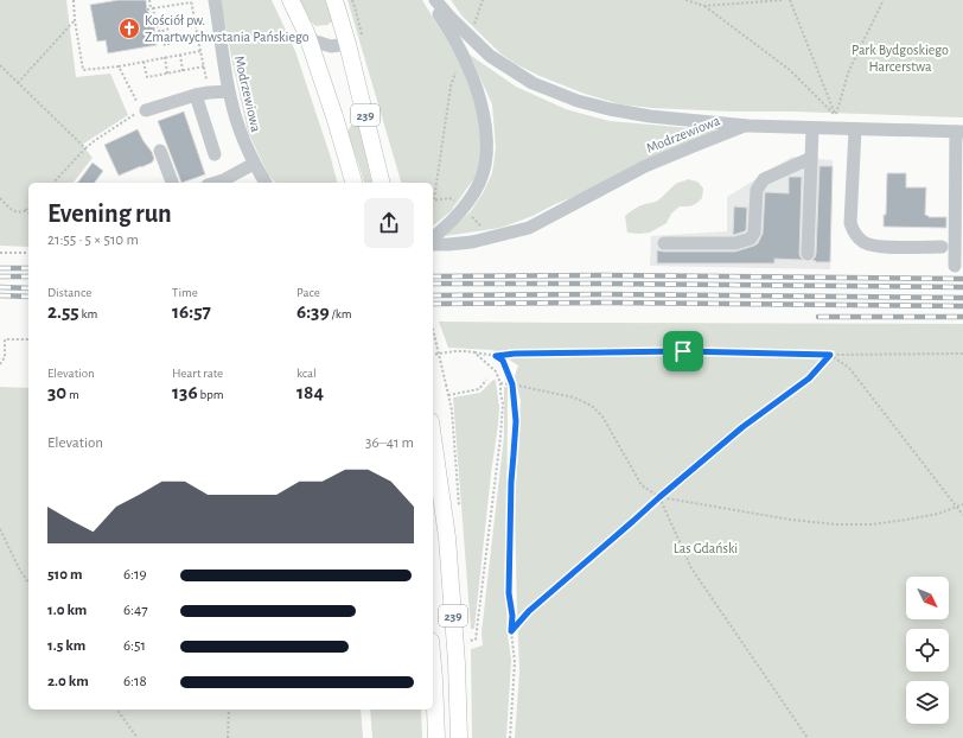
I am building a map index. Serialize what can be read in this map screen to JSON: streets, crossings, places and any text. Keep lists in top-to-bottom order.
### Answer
{
  "streets": {
    "main road": ["239"],
    "street": ["Modrzewiowa"]
  },
  "parks": ["Park Bydgoskiego Harcerstwa", "Las Gdański"],
  "places": {
    "church": ["Kościół pw. Zmartwychwstania Pańskiego"]
  },
  "north": "bottom right",
  "page": {
    "heading": ["Evening run", "21:55 · 5 × 510 m"],
    "stats": [
      ["Distance", "2.55 km"],
      ["Time", "16:57"],
      ["Pace", "6:39 /km"],
      ["Elevation", "30 m"],
      ["Heart rate", "136 bpm"],
      ["kcal", "184"]
    ],
    "chart": ["Elevation", "36–41 m"],
    "list": [
      {
        "name": "510 m",
        "note": "6:19"
      },
      {
        "name": "1.0 km",
        "note": "6:47"
      },
      {
        "name": "1.5 km",
        "note": "6:51"
      },
      {
        "name": "2.0 km",
        "note": "6:18"
      }
    ]
  }
}
